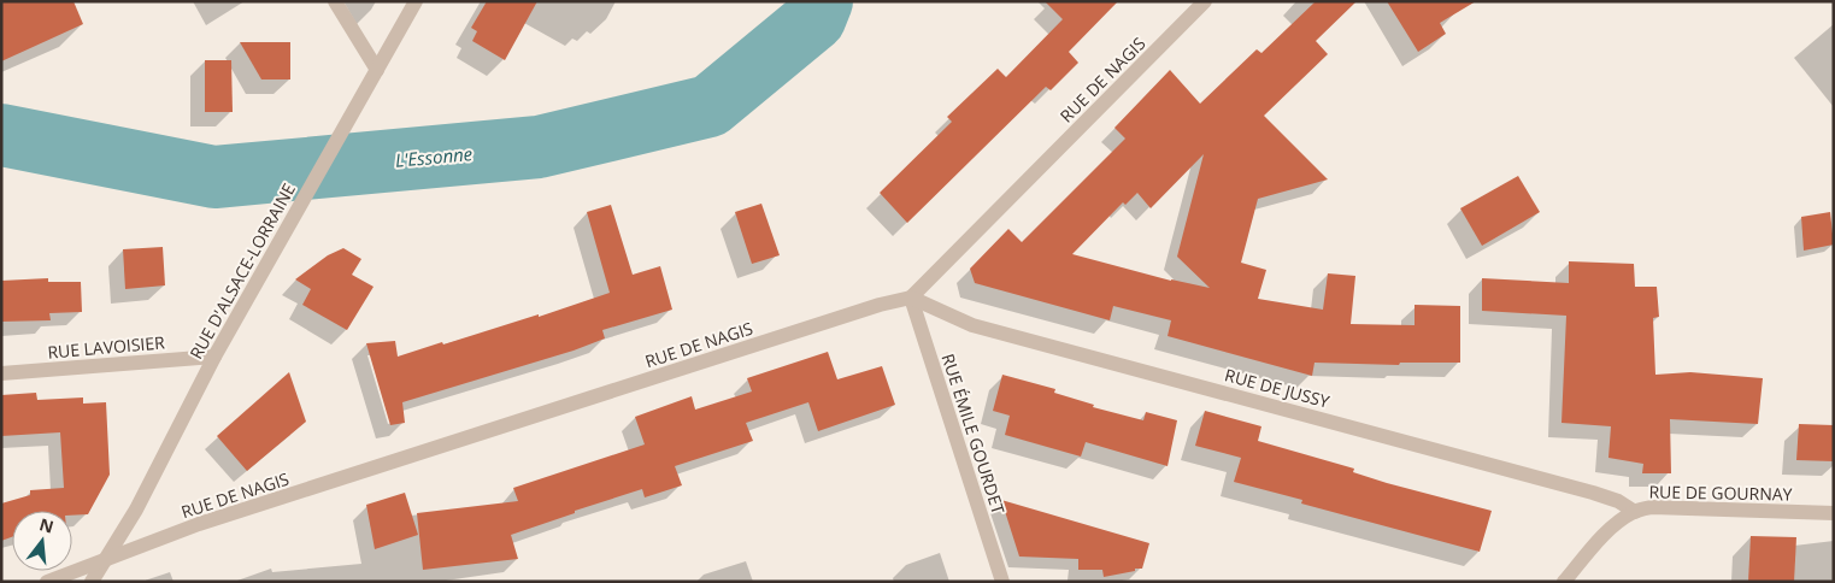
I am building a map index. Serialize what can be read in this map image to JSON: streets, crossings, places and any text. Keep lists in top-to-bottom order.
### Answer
{
  "streets": {
    "street": [
      "RUE DE NAGIS",
      "RUE D'ALSACE-LORRAINE",
      "RUE LAVOISIER",
      "RUE DE JUSSY",
      "RUE ÉMILE GOURDET",
      "RUE DE GOURNAY"
    ]
  },
  "crossings": [
    ["RUE DE NAGIS", "RUE D'ALSACE-LORRAINE"],
    ["RUE DE NAGIS", "RUE DE JUSSY"],
    ["RUE DE NAGIS", "RUE ÉMILE GOURDET"],
    ["RUE D'ALSACE-LORRAINE", "RUE LAVOISIER"],
    ["RUE DE JUSSY", "RUE ÉMILE GOURDET"],
    ["RUE DE JUSSY", "RUE DE GOURNAY"]
  ],
  "water": ["L'Essonne"],
  "north": "top"
}
